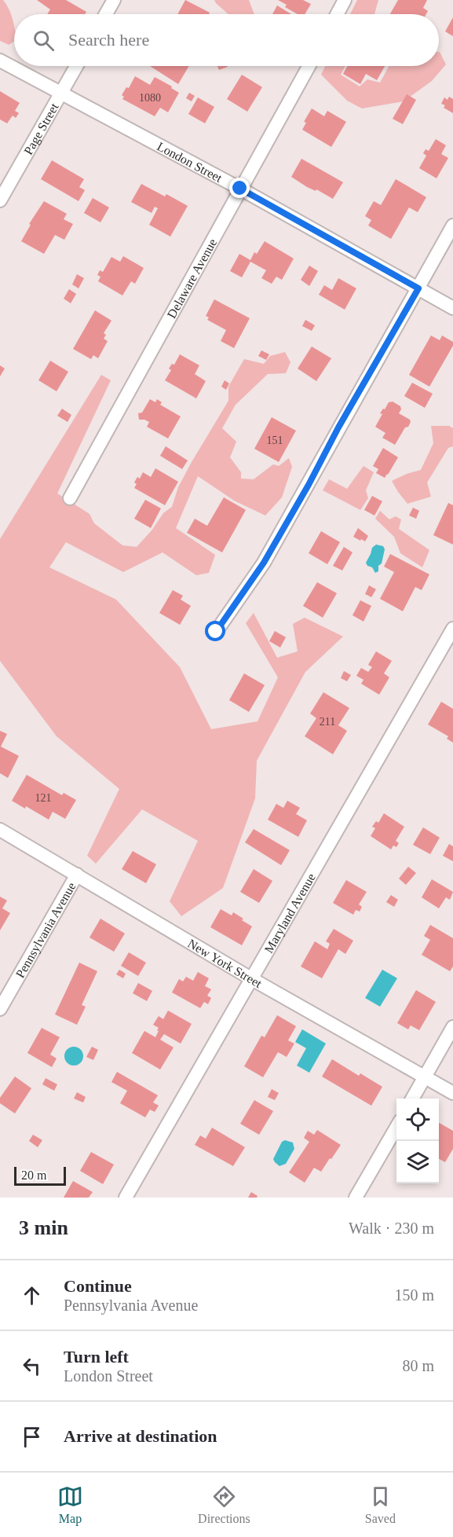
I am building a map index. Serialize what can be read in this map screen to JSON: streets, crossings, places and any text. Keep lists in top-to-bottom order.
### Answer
{
  "streets": {
    "street": [
      "Page Street",
      "London Street",
      "Delaware Avenue",
      "Maryland Avenue",
      "Pennsylvania Avenue",
      "New York Street"
    ]
  },
  "crossings": [
    ["Page Street", "London Street"],
    ["London Street", "Delaware Avenue"],
    ["Maryland Avenue", "New York Street"],
    ["Pennsylvania Avenue", "New York Street"]
  ],
  "house_numbers": [
    "1080",
    "151",
    "211",
    "121"
  ],
  "scale_bar": "20 m",
  "page": {
    "search": "Search here",
    "scale": "20 m",
    "heading": ["3 min", "Walk · 230 m"],
    "list": [
      ["Continue", "Pennsylvania Avenue", "150 m"],
      ["Turn left", "London Street", "80 m"],
      "Arrive at destination"
    ],
    "nav": ["Map", "Directions", "Saved"]
  }
}
